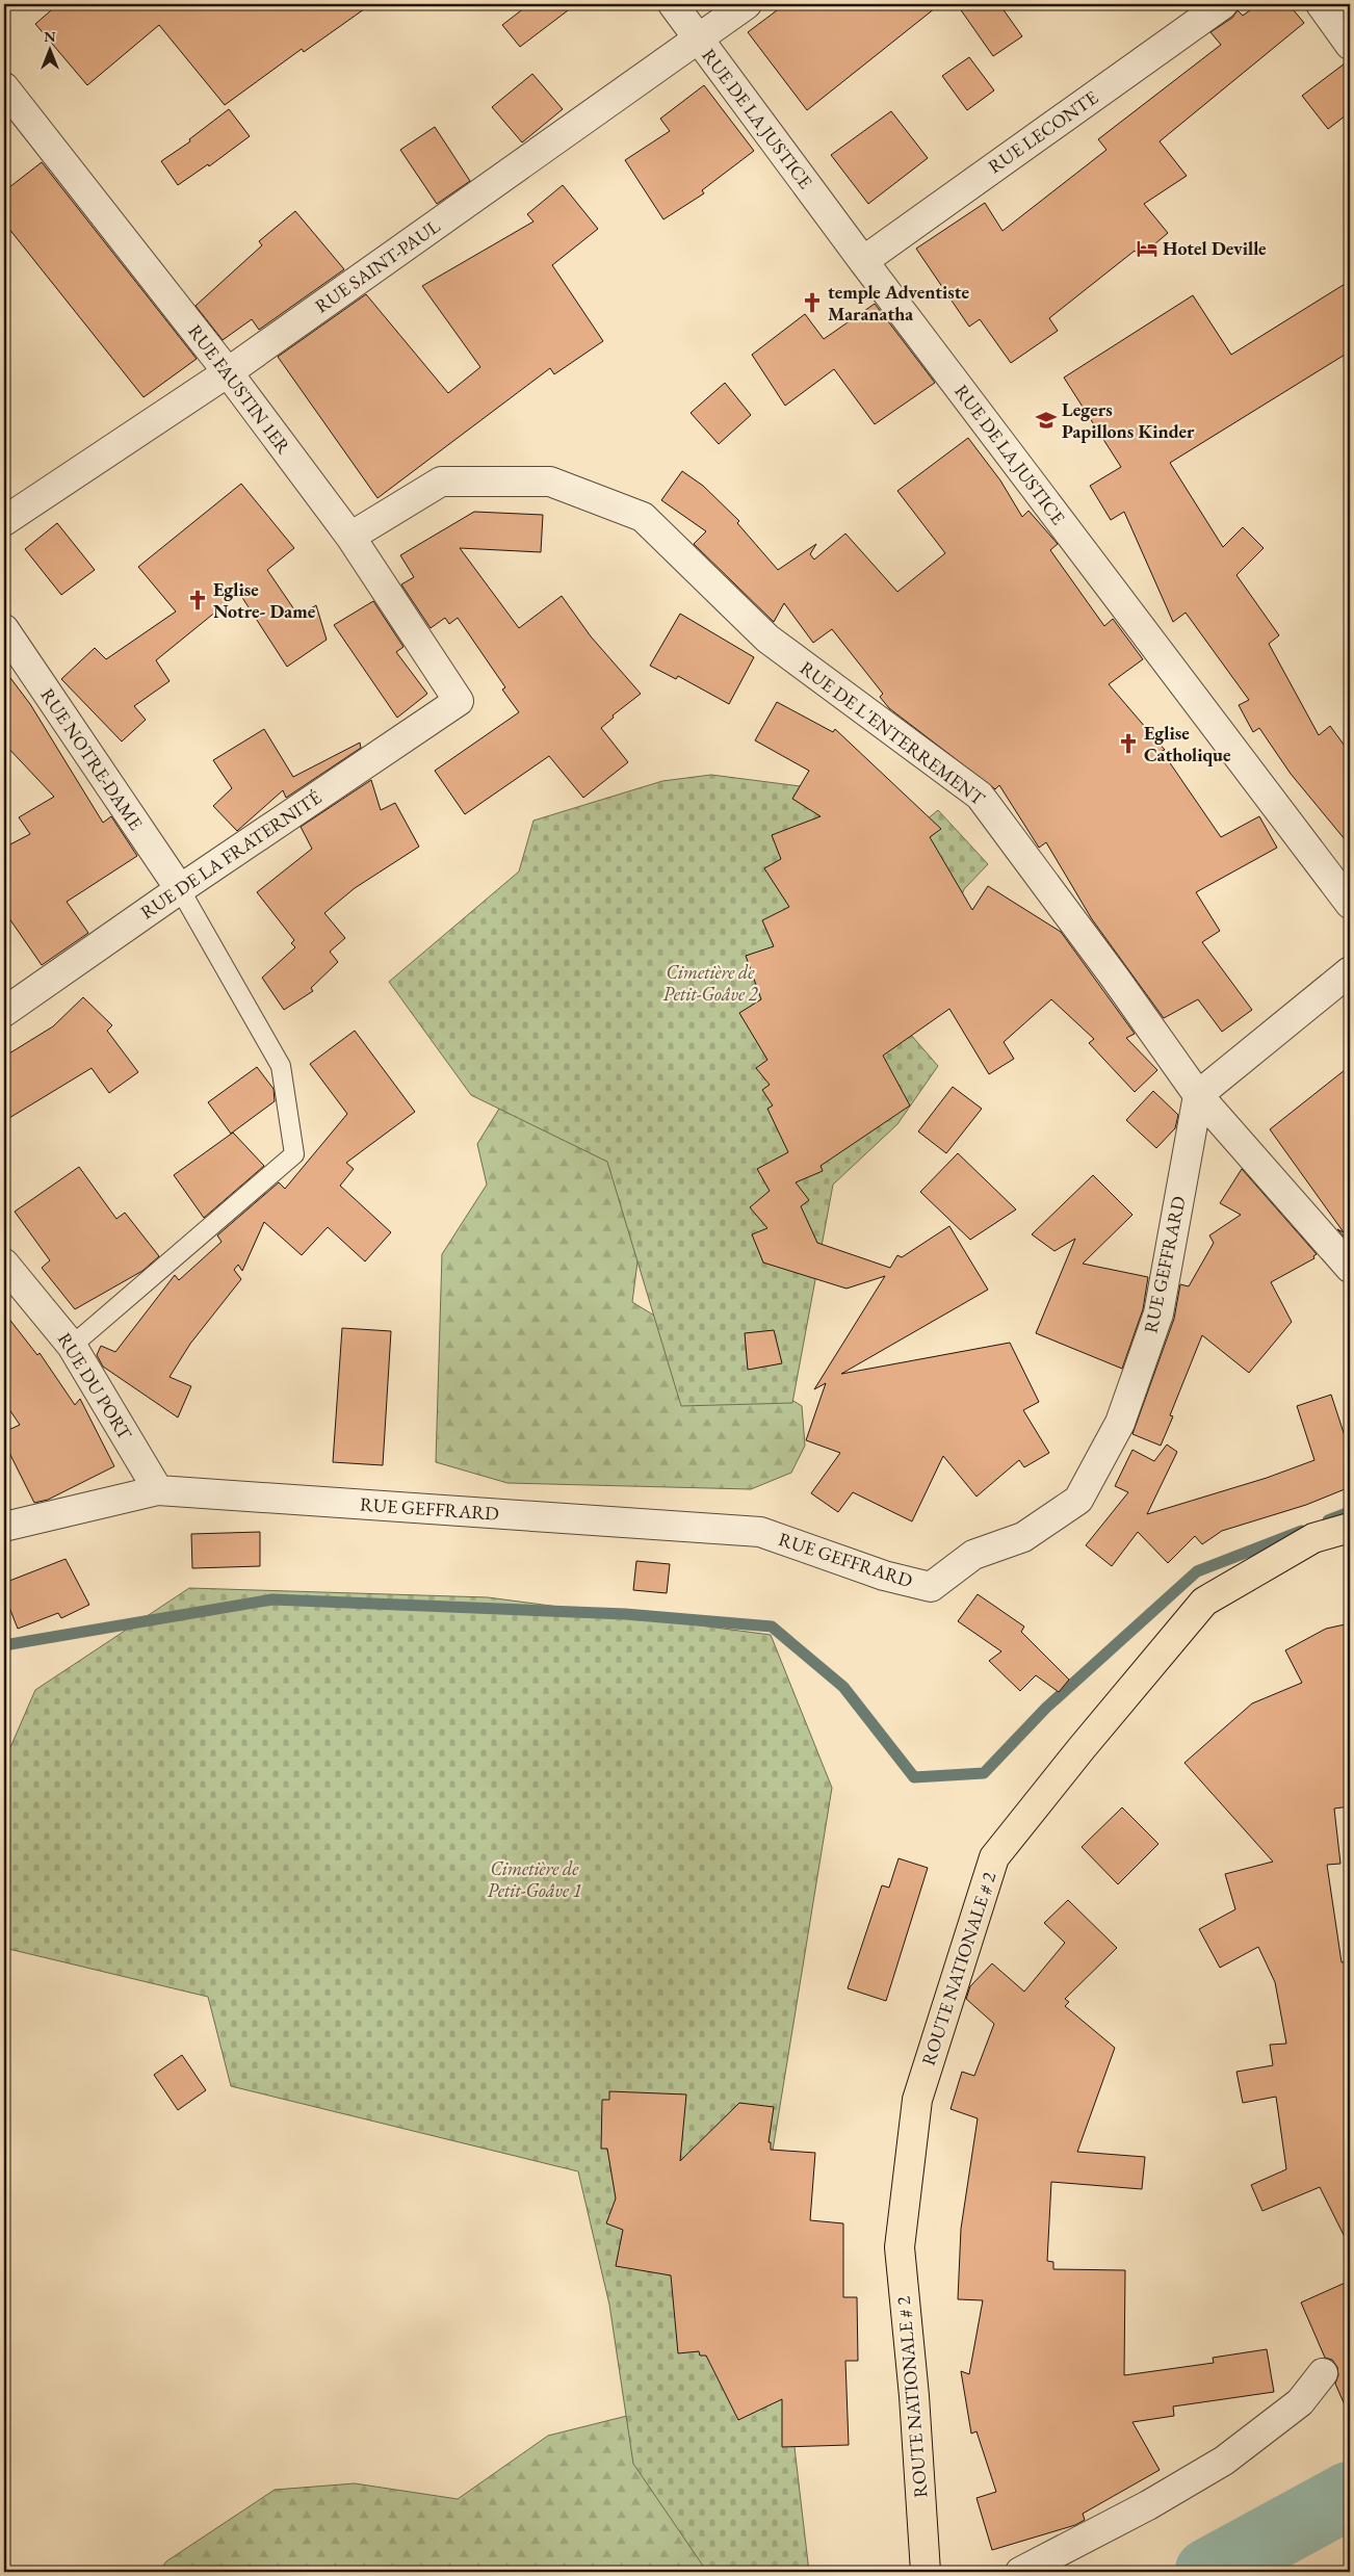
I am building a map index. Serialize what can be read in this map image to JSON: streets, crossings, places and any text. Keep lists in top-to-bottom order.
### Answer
{
  "streets": {
    "main road": ["ROUTE NATIONALE # 2"],
    "street": [
      "RUE DE LA JUSTICE",
      "RUE LECONTE",
      "RUE SAINT-PAUL",
      "RUE FAUSTIN 1ER",
      "RUE DE L'ENTERREMENT",
      "RUE NOTRE-DAME",
      "RUE DE LA FRATERNITÉ",
      "RUE GEFFRARD",
      "RUE DU PORT"
    ]
  },
  "crossings": [
    ["RUE DE LA JUSTICE", "RUE LECONTE"],
    ["RUE DE LA JUSTICE", "RUE SAINT-PAUL"],
    ["RUE SAINT-PAUL", "RUE FAUSTIN 1ER"],
    ["RUE FAUSTIN 1ER", "RUE DE L'ENTERREMENT"],
    ["RUE FAUSTIN 1ER", "RUE DE LA FRATERNITÉ"],
    ["RUE DE L'ENTERREMENT", "RUE GEFFRARD"],
    ["RUE NOTRE-DAME", "RUE DE LA FRATERNITÉ"],
    ["RUE GEFFRARD", "RUE DU PORT"]
  ],
  "parks": ["Cimetière de Petit-Goâve 2", "Cimetière de Petit-Goâve 1"],
  "places": {
    "hotel": ["Hotel Deville"],
    "church": ["temple Adventiste Maranatha", "Eglise Notre- Dame", "Eglise Catholique"],
    "school or university": ["Legers Papillons Kinder"]
  },
  "north": "top"
}
